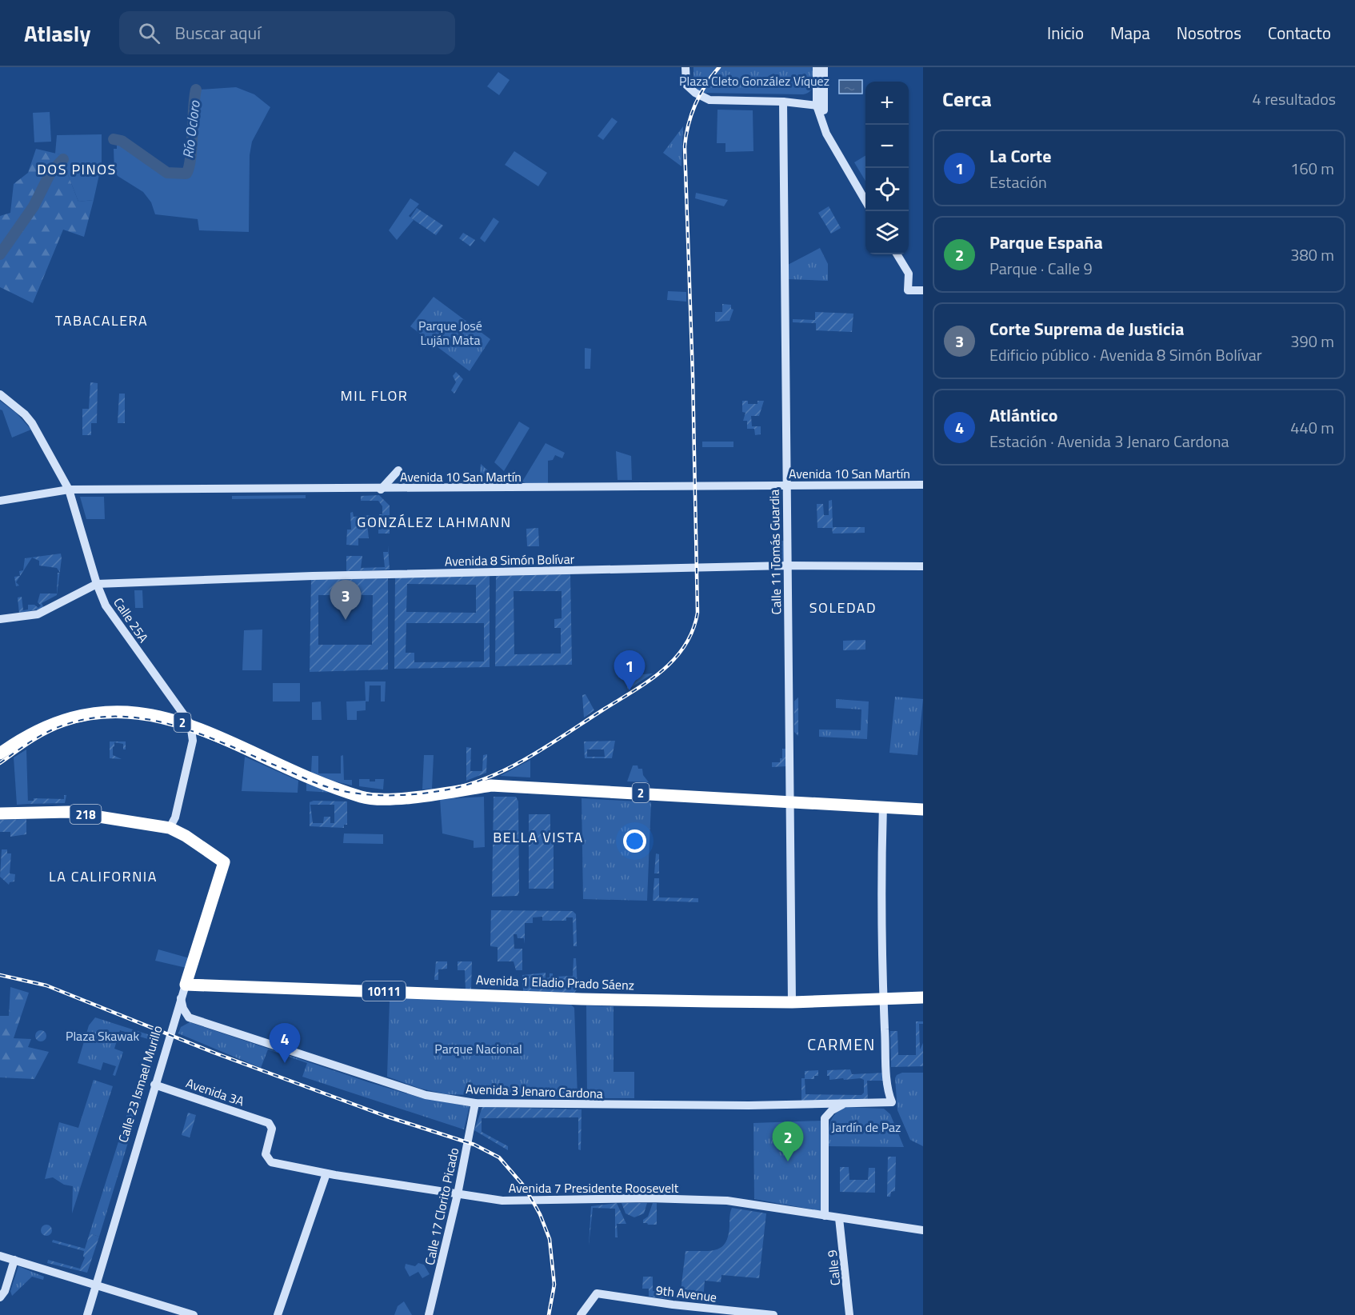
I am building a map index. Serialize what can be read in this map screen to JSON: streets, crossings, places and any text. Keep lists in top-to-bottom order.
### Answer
{
  "streets": {
    "highway": [
      "2",
      "218",
      "Avenida 1 Eladio Prado Sáenz",
      "10111",
      "Calle 23 Ismael Murillo"
    ],
    "street": [
      "Avenida 10 San Martín",
      "Calle 11 Tomás Guardia",
      "Avenida 8 Simón Bolívar",
      "Calle 25A",
      "Avenida 3 Jenaro Cardona",
      "Avenida 3A",
      "Avenida 7 Presidente Roosevelt",
      "Calle 17 Clorito Picado",
      "Calle 9",
      "9th Avenue"
    ]
  },
  "crossings": [
    ["Avenida 10 San Martín", "Calle 11 Tomás Guardia"],
    ["Avenida 10 San Martín", "Calle 25A"],
    ["Calle 11 Tomás Guardia", "Avenida 8 Simón Bolívar"],
    ["Calle 11 Tomás Guardia", "2"],
    ["Calle 11 Tomás Guardia", "Avenida 1 Eladio Prado Sáenz"],
    ["Avenida 8 Simón Bolívar", "Calle 25A"],
    ["Calle 25A", "2"],
    ["218", "Calle 23 Ismael Murillo"],
    ["Avenida 1 Eladio Prado Sáenz", "Calle 23 Ismael Murillo"],
    ["Avenida 1 Eladio Prado Sáenz", "Avenida 3 Jenaro Cardona"],
    ["Calle 23 Ismael Murillo", "Avenida 3A"],
    ["Avenida 3 Jenaro Cardona", "Calle 17 Clorito Picado"],
    ["Avenida 3A", "Avenida 7 Presidente Roosevelt"],
    ["Avenida 7 Presidente Roosevelt", "Calle 17 Clorito Picado"],
    ["Avenida 7 Presidente Roosevelt", "Calle 9"]
  ],
  "districts": [
    "DOS PINOS",
    "TABACALERA",
    "MIL FLOR",
    "GONZÁLEZ LAHMANN",
    "SOLEDAD",
    "BELLA VISTA",
    "LA CALIFORNIA",
    "CARMEN"
  ],
  "water": ["Río Ocloro"],
  "parks": [
    "Plaza Cleto González Víquez",
    "Parque José Luján Mata",
    "Plaza Skawak",
    "Parque Nacional",
    "Jardín de Paz"
  ],
  "page": {
    "header": "Atlasly",
    "search": "Buscar aquí",
    "nav": [
      "Inicio",
      "Mapa",
      "Nosotros",
      "Contacto"
    ],
    "heading": ["Cerca", "4 resultados"],
    "map_buttons": ["+", "−"],
    "list": [
      {
        "mark": "1",
        "name": "La Corte",
        "note": "Estación",
        "value": "160 m"
      },
      {
        "mark": "2",
        "name": "Parque España",
        "note": "Parque · Calle 9",
        "value": "380 m"
      },
      {
        "mark": "3",
        "name": "Corte Suprema de Justicia",
        "note": "Edificio público · Avenida 8 Simón Bolívar",
        "value": "390 m"
      },
      {
        "mark": "4",
        "name": "Atlántico",
        "note": "Estación · Avenida 3 Jenaro Cardona",
        "value": "440 m"
      }
    ],
    "pins": [
      "3",
      "1",
      "4",
      "2"
    ]
  }
}
